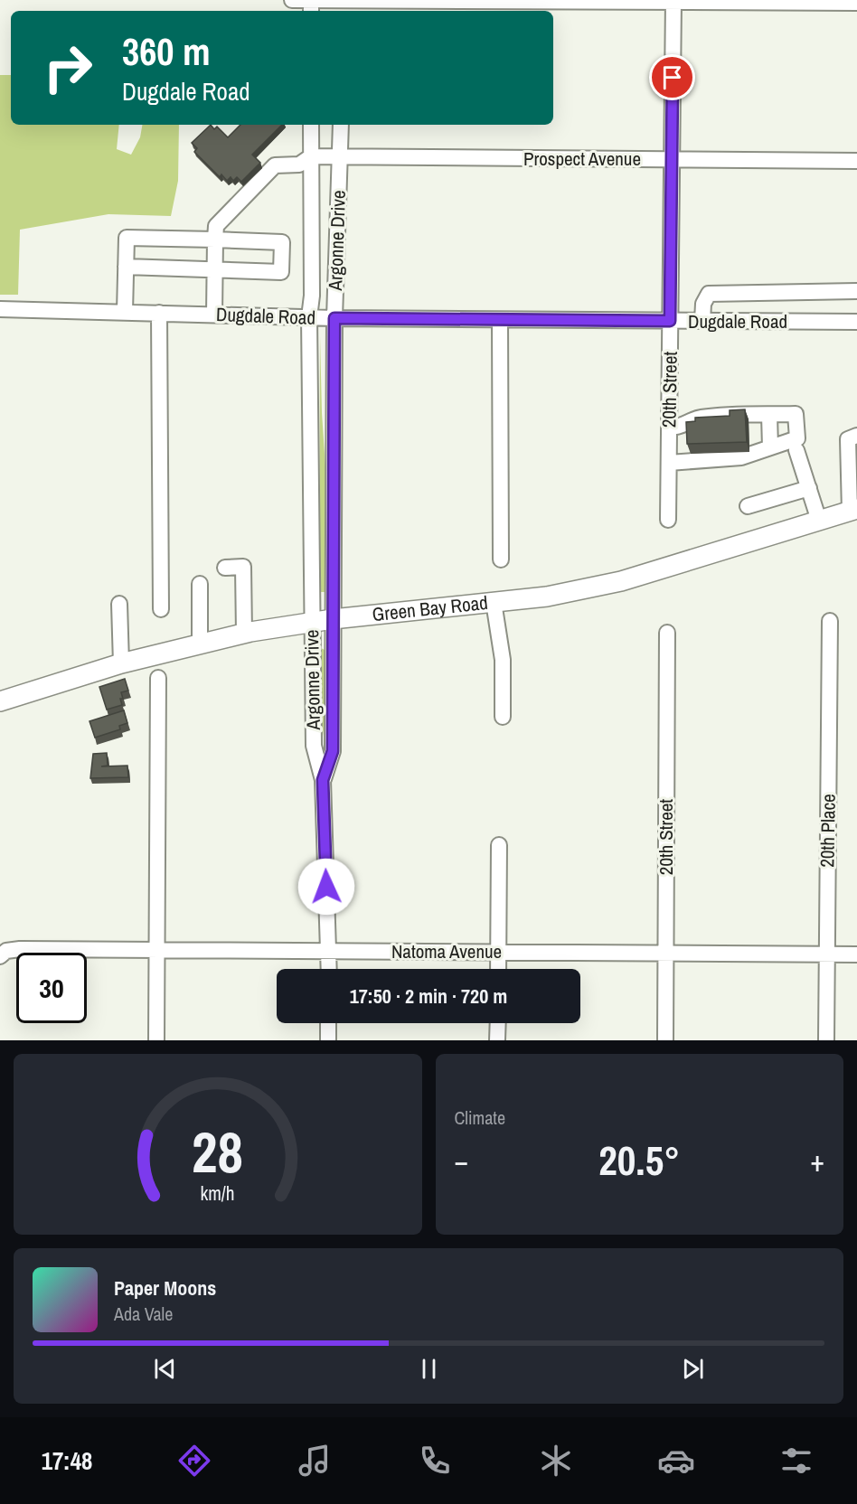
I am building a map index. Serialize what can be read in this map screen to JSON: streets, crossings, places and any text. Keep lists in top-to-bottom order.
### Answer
{
  "streets": {
    "main road": ["Green Bay Road"],
    "street": [
      "Prospect Avenue",
      "Argonne Drive",
      "Dugdale Road",
      "20th Street",
      "20th Place",
      "Natoma Avenue"
    ]
  },
  "crossings": [
    ["Prospect Avenue", "Argonne Drive"],
    ["Prospect Avenue", "20th Street"],
    ["Argonne Drive", "Dugdale Road"],
    ["Argonne Drive", "Green Bay Road"],
    ["Argonne Drive", "Natoma Avenue"],
    ["Dugdale Road", "20th Street"],
    ["20th Street", "Natoma Avenue"],
    ["20th Place", "Natoma Avenue"]
  ],
  "page": {
    "turn": ["360 m", "Dugdale Road"],
    "limit": "30",
    "trip": "17:50 · 2 min · 720 m",
    "tile": "Climate",
    "heat": ["−", "20.5°", "+"],
    "song": ["Paper Moons", "Ada Vale"],
    "tabs": "17:48",
    "gauge": ["28", "km/h"]
  }
}
